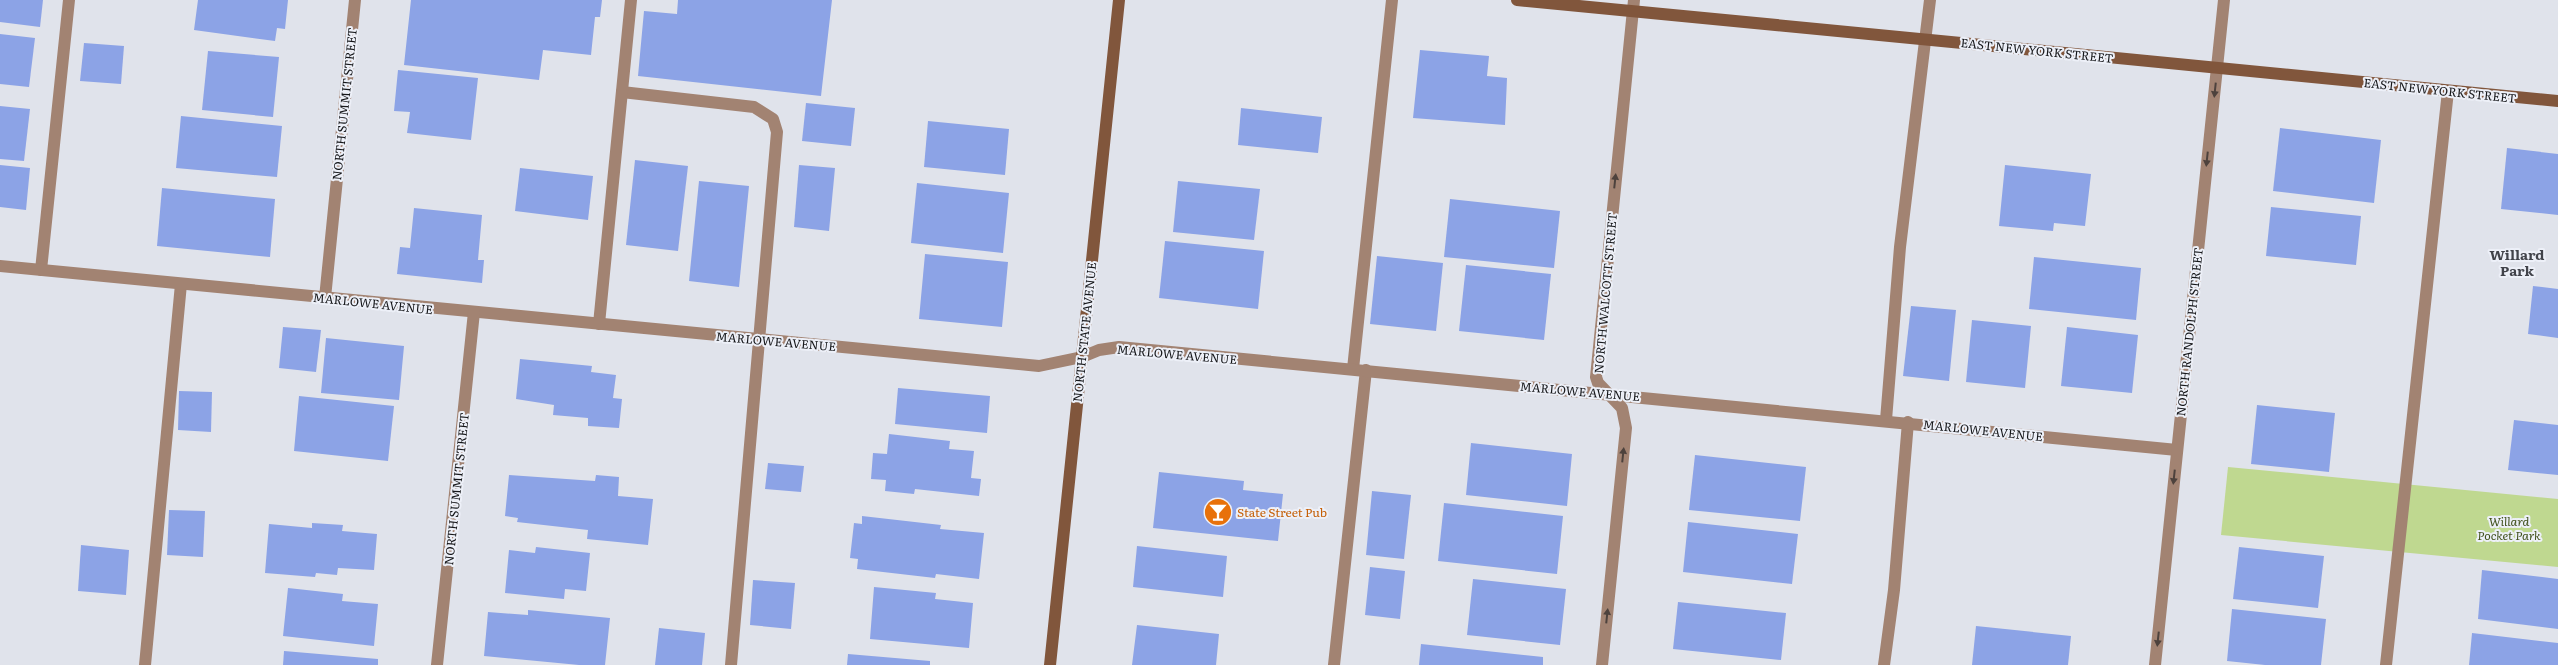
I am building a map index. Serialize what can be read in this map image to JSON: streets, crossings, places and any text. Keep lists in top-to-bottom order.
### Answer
{
  "streets": {
    "main road": ["EAST NEW YORK STREET", "NORTH STATE AVENUE"],
    "street": [
      "NORTH SUMMIT STREET",
      "NORTH WALCOTT STREET",
      "MARLOWE AVENUE",
      "NORTH RANDOLPH STREET"
    ]
  },
  "crossings": [
    ["EAST NEW YORK STREET", "NORTH WALCOTT STREET"],
    ["EAST NEW YORK STREET", "NORTH RANDOLPH STREET"],
    ["NORTH SUMMIT STREET", "MARLOWE AVENUE"],
    ["NORTH WALCOTT STREET", "MARLOWE AVENUE"],
    ["MARLOWE AVENUE", "NORTH STATE AVENUE"],
    ["MARLOWE AVENUE", "NORTH RANDOLPH STREET"]
  ],
  "one_way": ["NORTH WALCOTT STREET", "NORTH RANDOLPH STREET"],
  "districts": ["Willard Park"],
  "parks": ["Willard Pocket Park"],
  "places": {
    "bar": ["State Street Pub"]
  }
}
